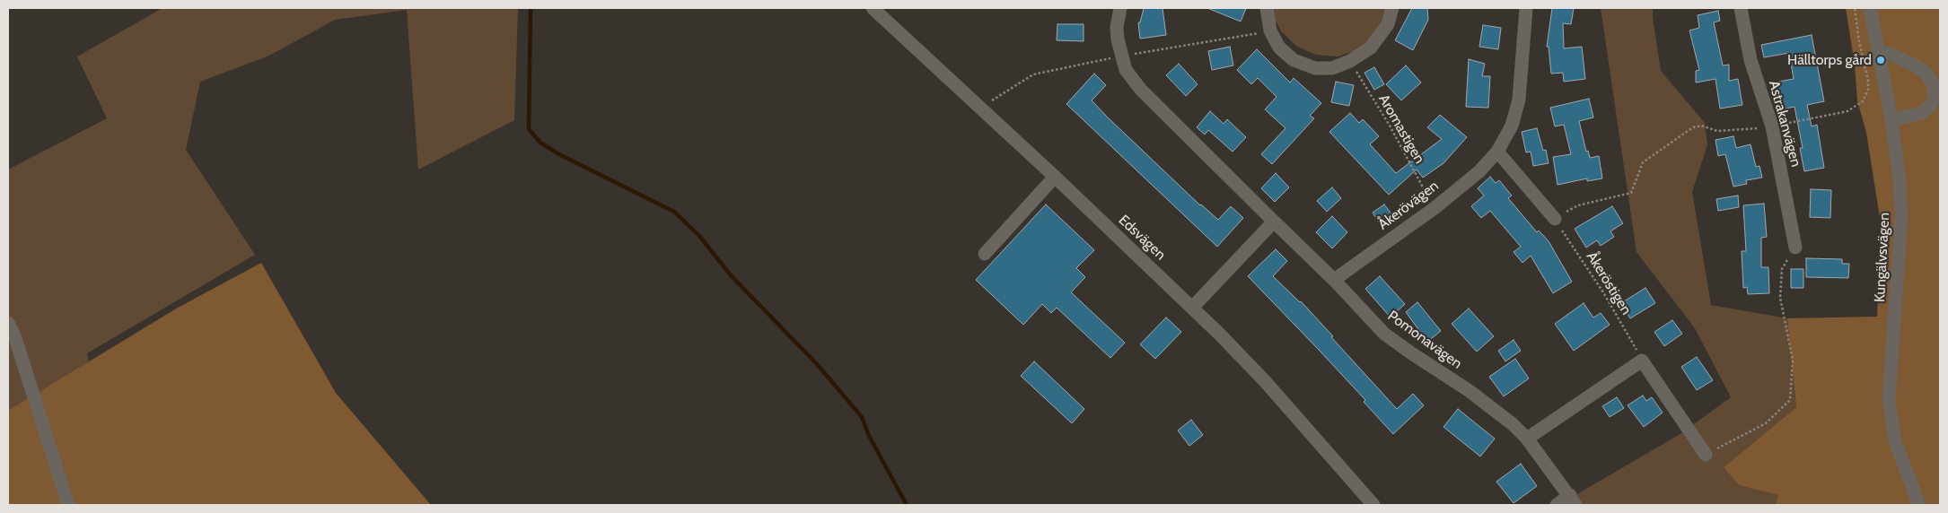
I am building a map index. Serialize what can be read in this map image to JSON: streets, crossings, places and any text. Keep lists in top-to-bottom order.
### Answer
{
  "streets": {
    "street": [
      "Astrakanvägen",
      "Åkerövägen",
      "Edsvägen",
      "Kungälvsvägen",
      "Pomonavägen"
    ],
    "path": ["Aromastigen", "Åkeröstigen"]
  },
  "crossings": [
    ["Aromastigen", "Åkerövägen"],
    ["Åkerövägen", "Pomonavägen"]
  ],
  "places": ["Hälltorps gård"]
}
